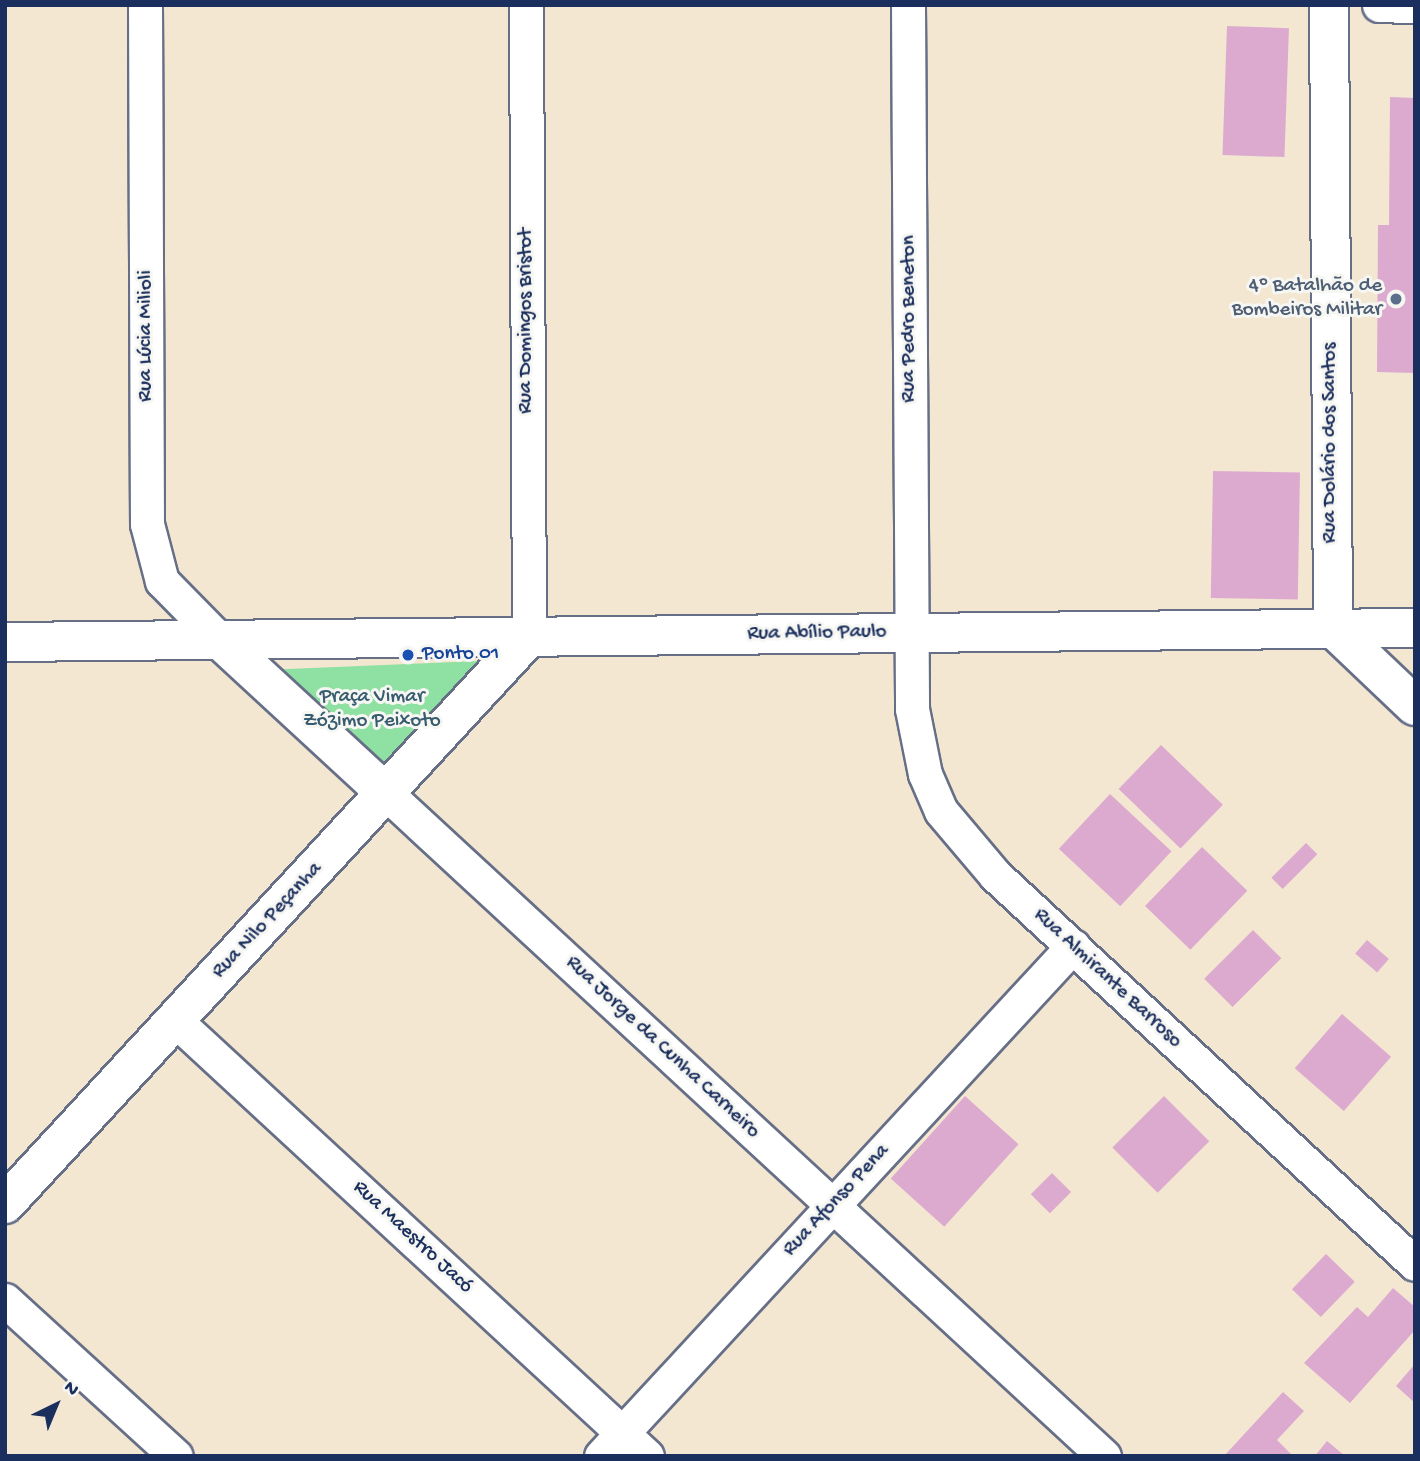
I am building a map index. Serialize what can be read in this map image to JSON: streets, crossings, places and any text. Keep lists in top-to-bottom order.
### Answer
{
  "streets": {
    "street": [
      "Rua Pedro Beneton",
      "Rua Domingos Bristot",
      "Rua Lúcia Milioli",
      "Rua Dolário dos Santos",
      "Rua Abílio Paulo",
      "Rua Nilo Peçanha",
      "Rua Almirante Barroso",
      "Rua Jorge da Cunha Carneiro",
      "Rua Afonso Pena",
      "Rua Maestro Jacó"
    ]
  },
  "crossings": [
    ["Rua Pedro Beneton", "Rua Abílio Paulo"],
    ["Rua Pedro Beneton", "Rua Almirante Barroso"],
    ["Rua Domingos Bristot", "Rua Abílio Paulo"],
    ["Rua Domingos Bristot", "Rua Nilo Peçanha"],
    ["Rua Lúcia Milioli", "Rua Abílio Paulo"],
    ["Rua Lúcia Milioli", "Rua Jorge da Cunha Carneiro"],
    ["Rua Dolário dos Santos", "Rua Abílio Paulo"],
    ["Rua Abílio Paulo", "Rua Nilo Peçanha"],
    ["Rua Abílio Paulo", "Rua Almirante Barroso"],
    ["Rua Abílio Paulo", "Rua Jorge da Cunha Carneiro"],
    ["Rua Nilo Peçanha", "Rua Jorge da Cunha Carneiro"],
    ["Rua Nilo Peçanha", "Rua Maestro Jacó"],
    ["Rua Almirante Barroso", "Rua Afonso Pena"],
    ["Rua Jorge da Cunha Carneiro", "Rua Afonso Pena"],
    ["Rua Afonso Pena", "Rua Maestro Jacó"]
  ],
  "parks": ["Praça Vimar Zózimo Peixoto"],
  "places": ["4º Batalhão de Bombeiros Militar", "Ponto 01"],
  "north": "top right"
}
